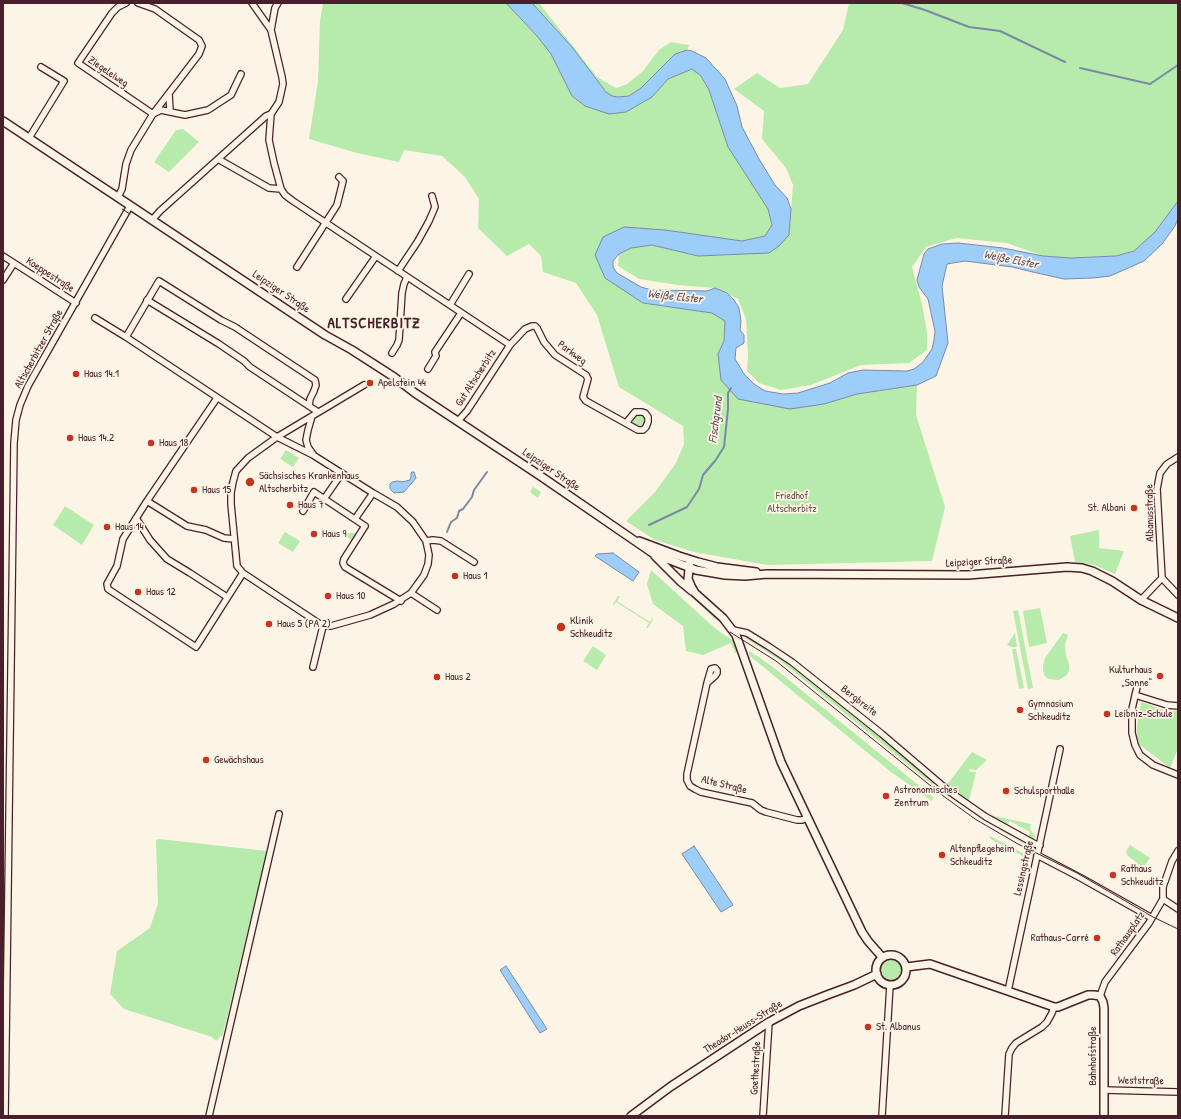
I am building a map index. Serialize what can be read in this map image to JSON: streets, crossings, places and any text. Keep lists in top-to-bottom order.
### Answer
{
  "streets": {
    "street": [
      "Ziegeleiweg",
      "Koeppestraße",
      "Leipziger Straße",
      "Altscherbitzer Straße",
      "Parkweg",
      "Gut Altscherbitz",
      "Albanusstraße",
      "Bergbreite",
      "Alte Straße",
      "Lessingstraße",
      "Rathausplatz",
      "Theodor-Heuss-Straße",
      "Bahnhofstraße",
      "Goethestraße",
      "Weststraße"
    ]
  },
  "crossings": [
    ["Koeppestraße", "Altscherbitzer Straße"],
    ["Leipziger Straße", "Altscherbitzer Straße"],
    ["Leipziger Straße", "Gut Altscherbitz"],
    ["Leipziger Straße", "Bergbreite"],
    ["Parkweg", "Gut Altscherbitz"],
    ["Bergbreite", "Lessingstraße"],
    ["Rathausplatz", "Bahnhofstraße"],
    ["Theodor-Heuss-Straße", "Goethestraße"],
    ["Bahnhofstraße", "Weststraße"]
  ],
  "districts": ["ALTSCHERBITZ"],
  "water": ["Weiße Elster", "Fischgrund"],
  "parks": ["Friedhof Altscherbitz"],
  "places": [
    "Haus 14.1",
    "Apelstein 44",
    "Haus 14.2",
    "Haus 18",
    "Sächsisches Krankenhaus Altscherbitz",
    "Haus 15",
    "Haus 7",
    "St. Albani",
    "Haus 14",
    "Haus 9",
    "Haus 1",
    "Haus 12",
    "Haus 10",
    "Haus 5 (PA 2)",
    "Klinik Schkeuditz",
    "Kulturhaus „Sonne“",
    "Haus 2",
    "Gymnasium Schkeuditz",
    "Leibniz-Schule",
    "Gewächshaus",
    "Schulsporthalle",
    "Astronomisches Zentrum",
    "Altenpflegeheim Schkeuditz",
    "Rathaus Schkeuditz",
    "Rathaus-Carré",
    "St. Albanus"
  ]
}
